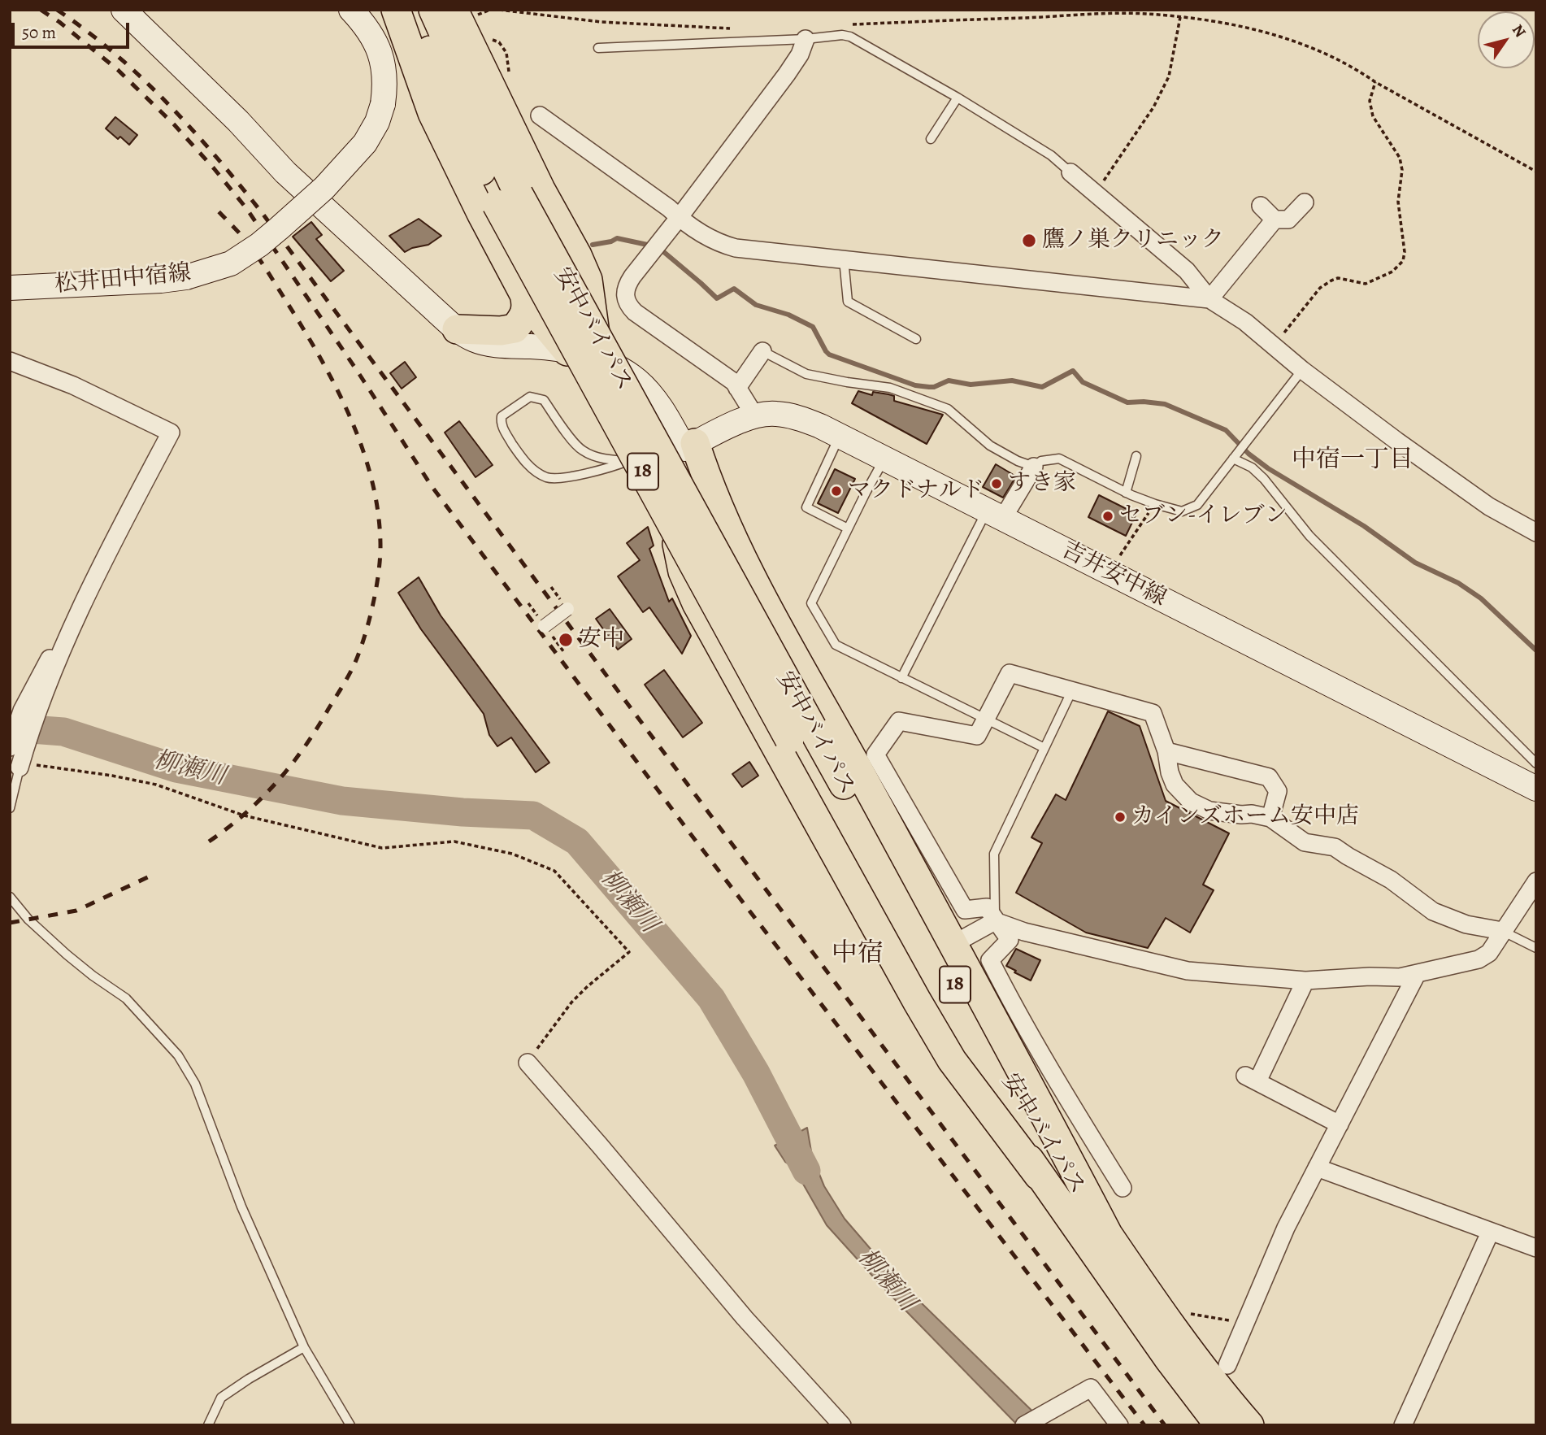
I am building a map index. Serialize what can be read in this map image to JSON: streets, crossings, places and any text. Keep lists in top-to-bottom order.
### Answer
{
  "streets": {
    "highway": ["安中バイパス", "18"],
    "main road": ["松井田中宿線", "吉井安中線"]
  },
  "districts": ["中宿一丁目", "中宿"],
  "water": ["柳瀬川"],
  "places": [
    "鷹ノ巣クリニック",
    "すき家",
    "マクドナルド",
    "セブン-イレブン",
    "安中",
    "カインズホーム安中店"
  ],
  "scale_bar": "50 m",
  "north": "top right"
}
